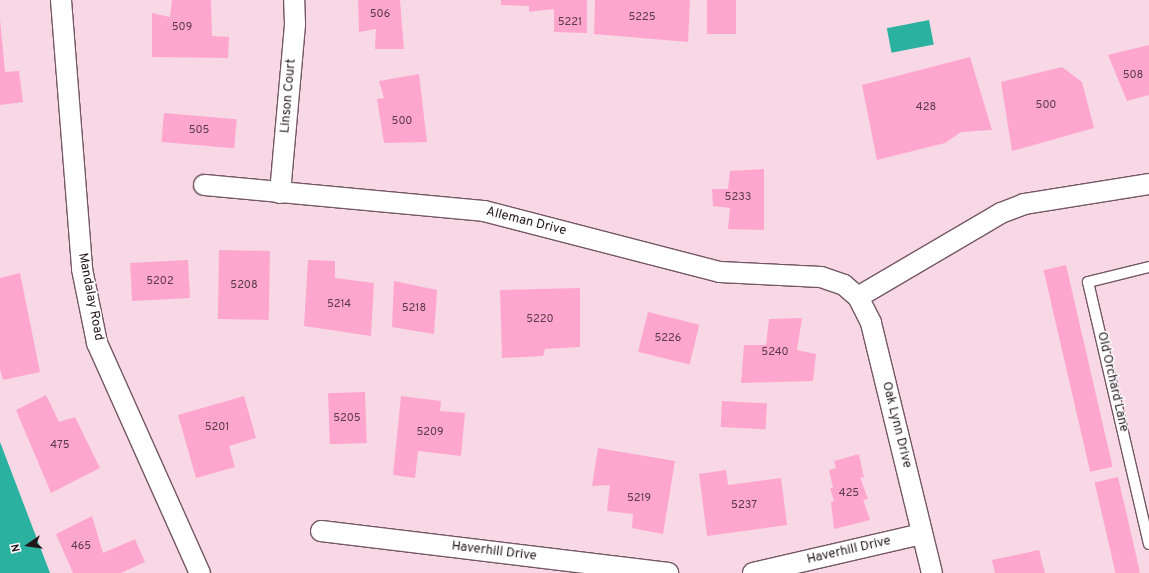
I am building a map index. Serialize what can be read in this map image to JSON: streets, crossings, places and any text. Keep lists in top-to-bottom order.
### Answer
{
  "streets": {
    "street": [
      "Linson Court",
      "Alleman Drive",
      "Mandalay Road",
      "Oak Lynn Drive",
      "Haverhill Drive"
    ],
    "lane": ["Old Orchard Lane"]
  },
  "crossings": [
    ["Linson Court", "Alleman Drive"],
    ["Alleman Drive", "Oak Lynn Drive"],
    ["Oak Lynn Drive", "Haverhill Drive"]
  ],
  "house_numbers": [
    "506",
    "5225",
    "5221",
    "509",
    "508",
    "500",
    "428",
    "500",
    "505",
    "5233",
    "5202",
    "5208",
    "5214",
    "5218",
    "5220",
    "5226",
    "5240",
    "5205",
    "5201",
    "5209",
    "475",
    "425",
    "5219",
    "5237",
    "465"
  ],
  "north": "left"
}
